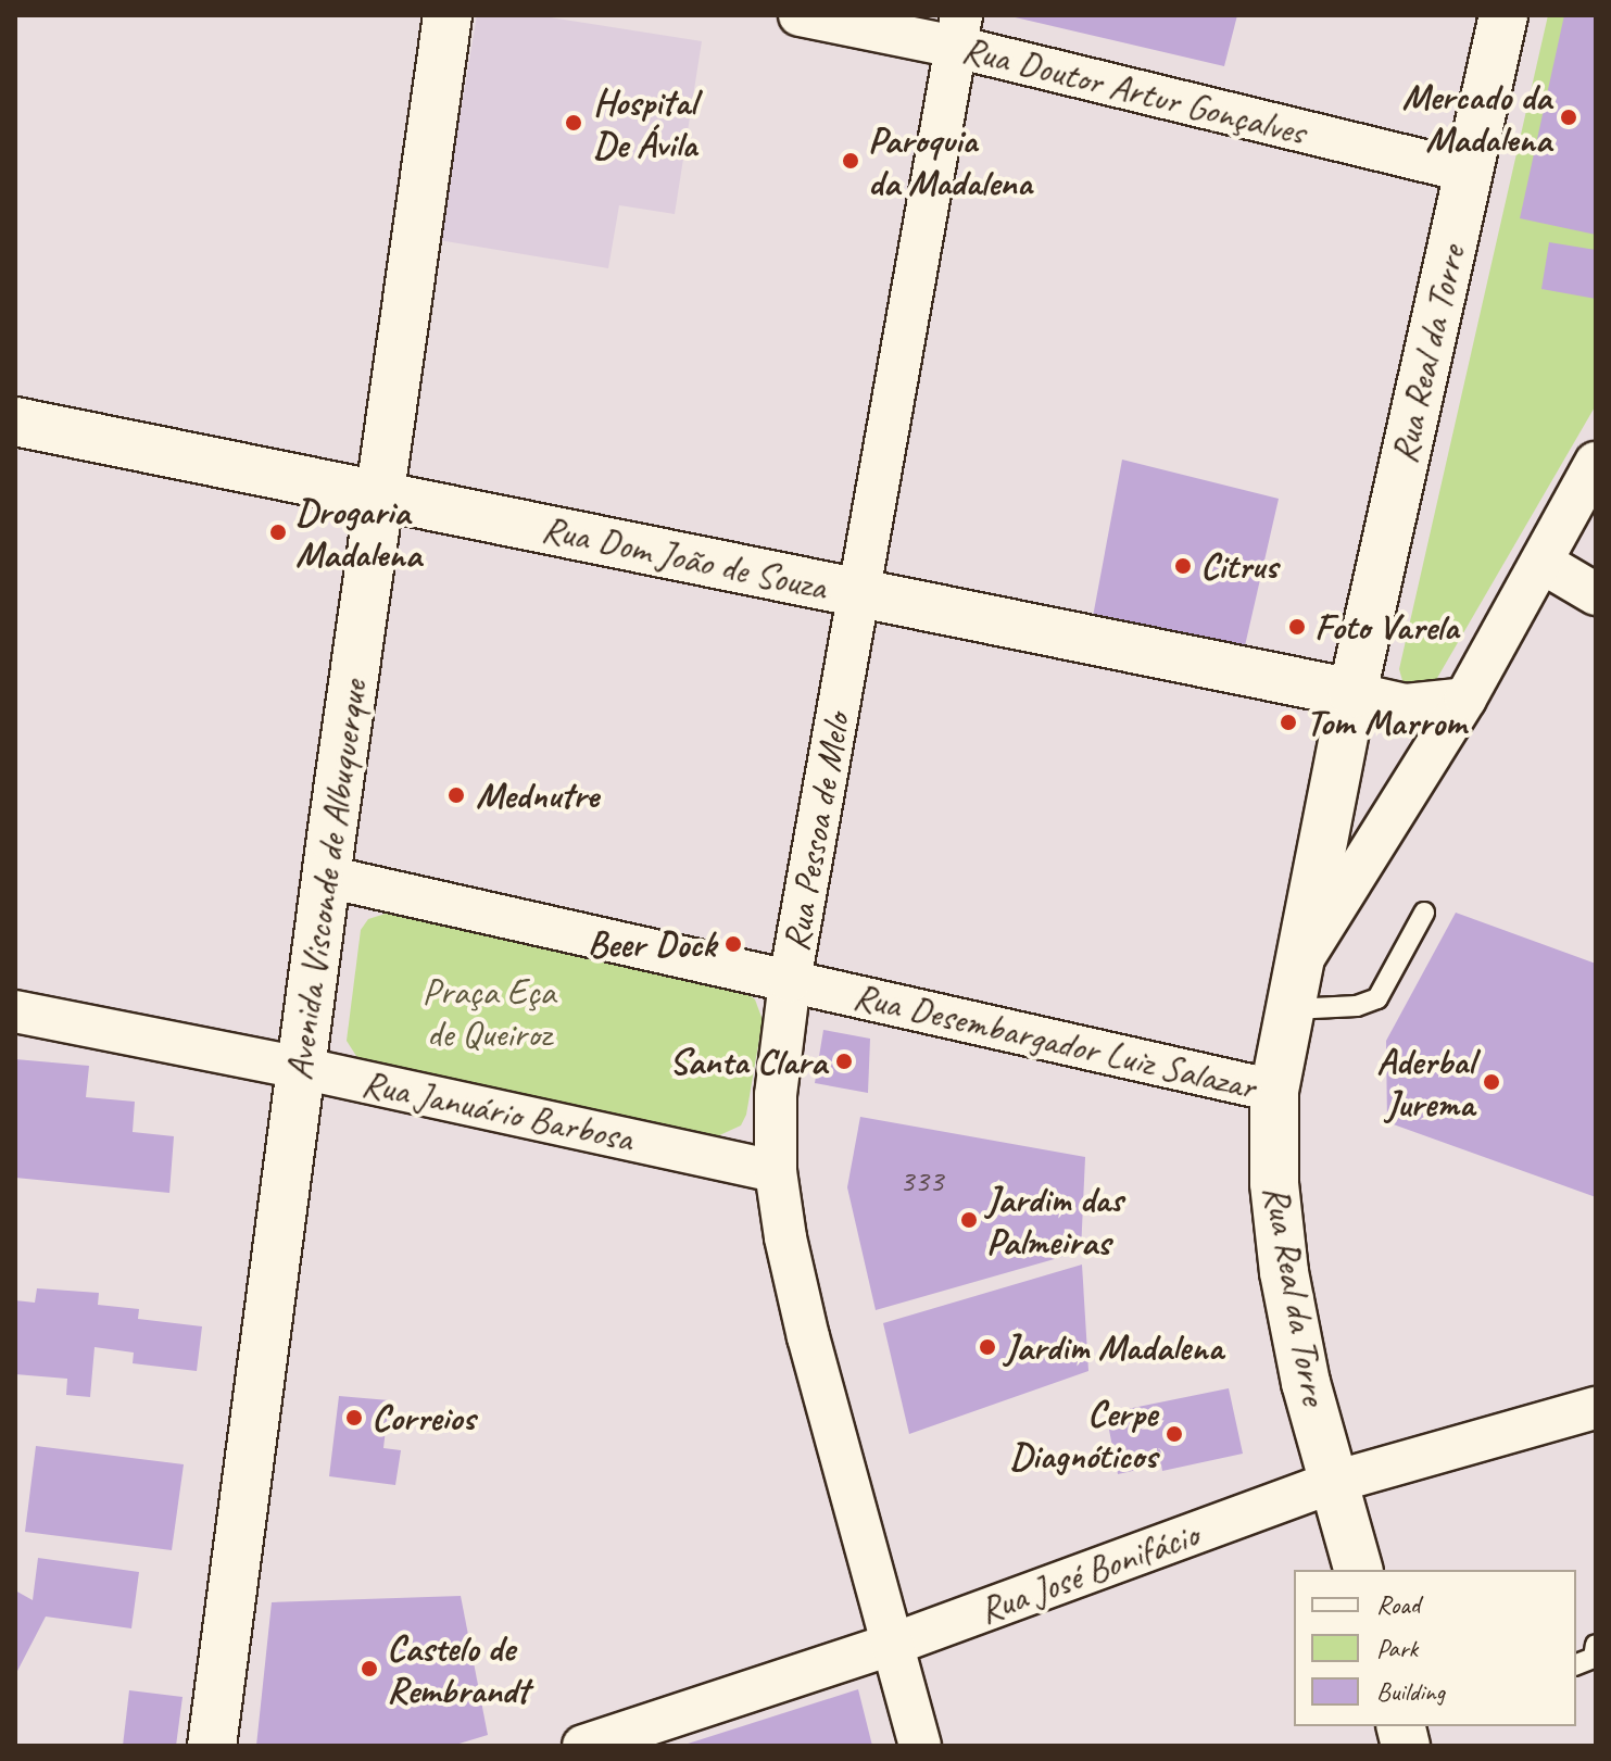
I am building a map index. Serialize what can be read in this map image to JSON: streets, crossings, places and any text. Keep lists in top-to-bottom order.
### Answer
{
  "streets": {
    "main road": ["Rua Real da Torre", "Rua Dom João de Souza", "Avenida Visconde de Albuquerque"],
    "street": [
      "Rua Doutor Artur Gonçalves",
      "Rua Pessoa de Melo",
      "Rua Desembargador Luiz Salazar",
      "Rua Januário Barbosa",
      "Rua José Bonifácio"
    ]
  },
  "crossings": [
    ["Rua Doutor Artur Gonçalves", "Rua Real da Torre"],
    ["Rua Doutor Artur Gonçalves", "Rua Pessoa de Melo"],
    ["Rua Real da Torre", "Rua Dom João de Souza"],
    ["Rua Real da Torre", "Rua Desembargador Luiz Salazar"],
    ["Rua Real da Torre", "Rua José Bonifácio"],
    ["Rua Dom João de Souza", "Rua Pessoa de Melo"],
    ["Rua Dom João de Souza", "Avenida Visconde de Albuquerque"],
    ["Rua Pessoa de Melo", "Rua Desembargador Luiz Salazar"],
    ["Rua Pessoa de Melo", "Rua Januário Barbosa"],
    ["Rua Pessoa de Melo", "Rua José Bonifácio"],
    ["Avenida Visconde de Albuquerque", "Rua Desembargador Luiz Salazar"],
    ["Avenida Visconde de Albuquerque", "Rua Januário Barbosa"]
  ],
  "parks": ["Praça Eça de Queiroz"],
  "places": [
    "Mercado da Madalena",
    "Hospital De Ávila",
    "Paroquia da Madalena",
    "Drogaria Madalena",
    "Citrus",
    "Foto Varela",
    "Tom Marrom",
    "Mednutre",
    "Beer Dock",
    "Santa Clara",
    "Aderbal Jurema",
    "Jardim das Palmeiras",
    "Jardim Madalena",
    "Correios",
    "Cerpe Diagnóticos",
    "Castelo de Rembrandt"
  ],
  "house_numbers": ["333"],
  "legend": ["Road", "Park", "Building"]
}
